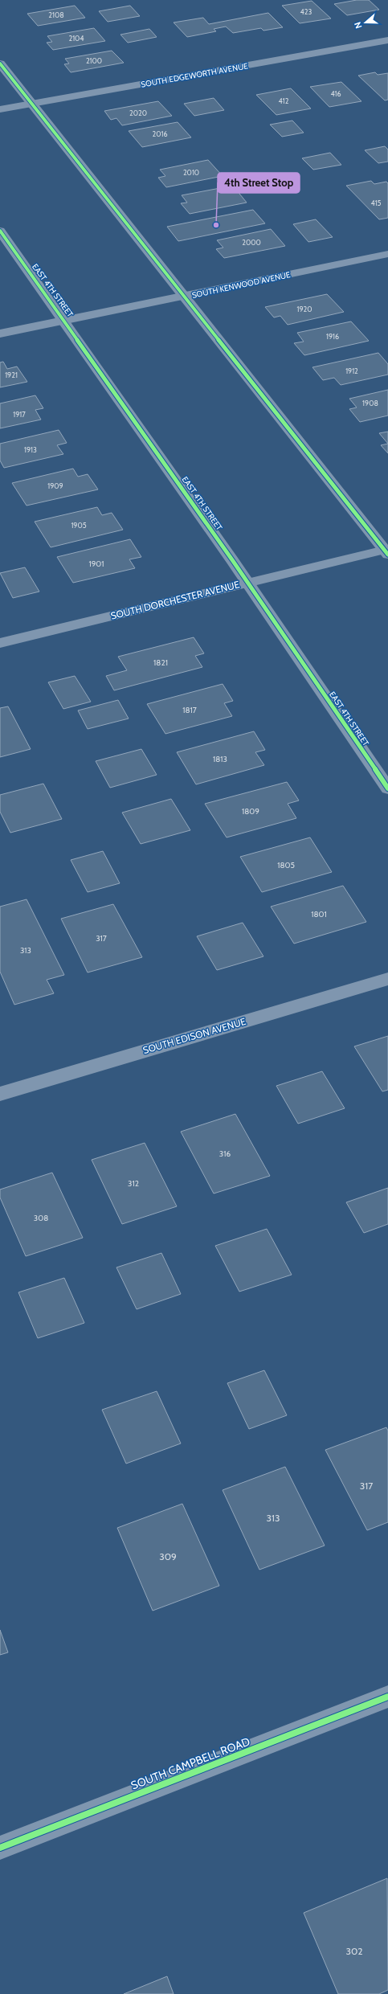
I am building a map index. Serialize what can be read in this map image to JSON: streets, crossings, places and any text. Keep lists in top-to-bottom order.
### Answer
{
  "streets": {
    "street": [
      "SOUTH EDGEWORTH AVENUE",
      "SOUTH KENWOOD AVENUE",
      "EAST 4TH STREET",
      "SOUTH DORCHESTER AVENUE",
      "SOUTH EDISON AVENUE",
      "SOUTH CAMPBELL ROAD"
    ]
  },
  "crossings": [
    ["SOUTH KENWOOD AVENUE", "EAST 4TH STREET"],
    ["EAST 4TH STREET", "SOUTH DORCHESTER AVENUE"]
  ],
  "places": ["4th Street Stop"],
  "house_numbers": [
    "423",
    "2108",
    "2104",
    "2100",
    "416",
    "412",
    "2020",
    "2016",
    "2010",
    "415",
    "2000",
    "1920",
    "1916",
    "1912",
    "1921",
    "1908",
    "1917",
    "1913",
    "1909",
    "1905",
    "1901",
    "1821",
    "1817",
    "1813",
    "1809",
    "1805",
    "1801",
    "317",
    "313",
    "316",
    "312",
    "308",
    "317",
    "313",
    "309",
    "302"
  ],
  "north": "left"
}
